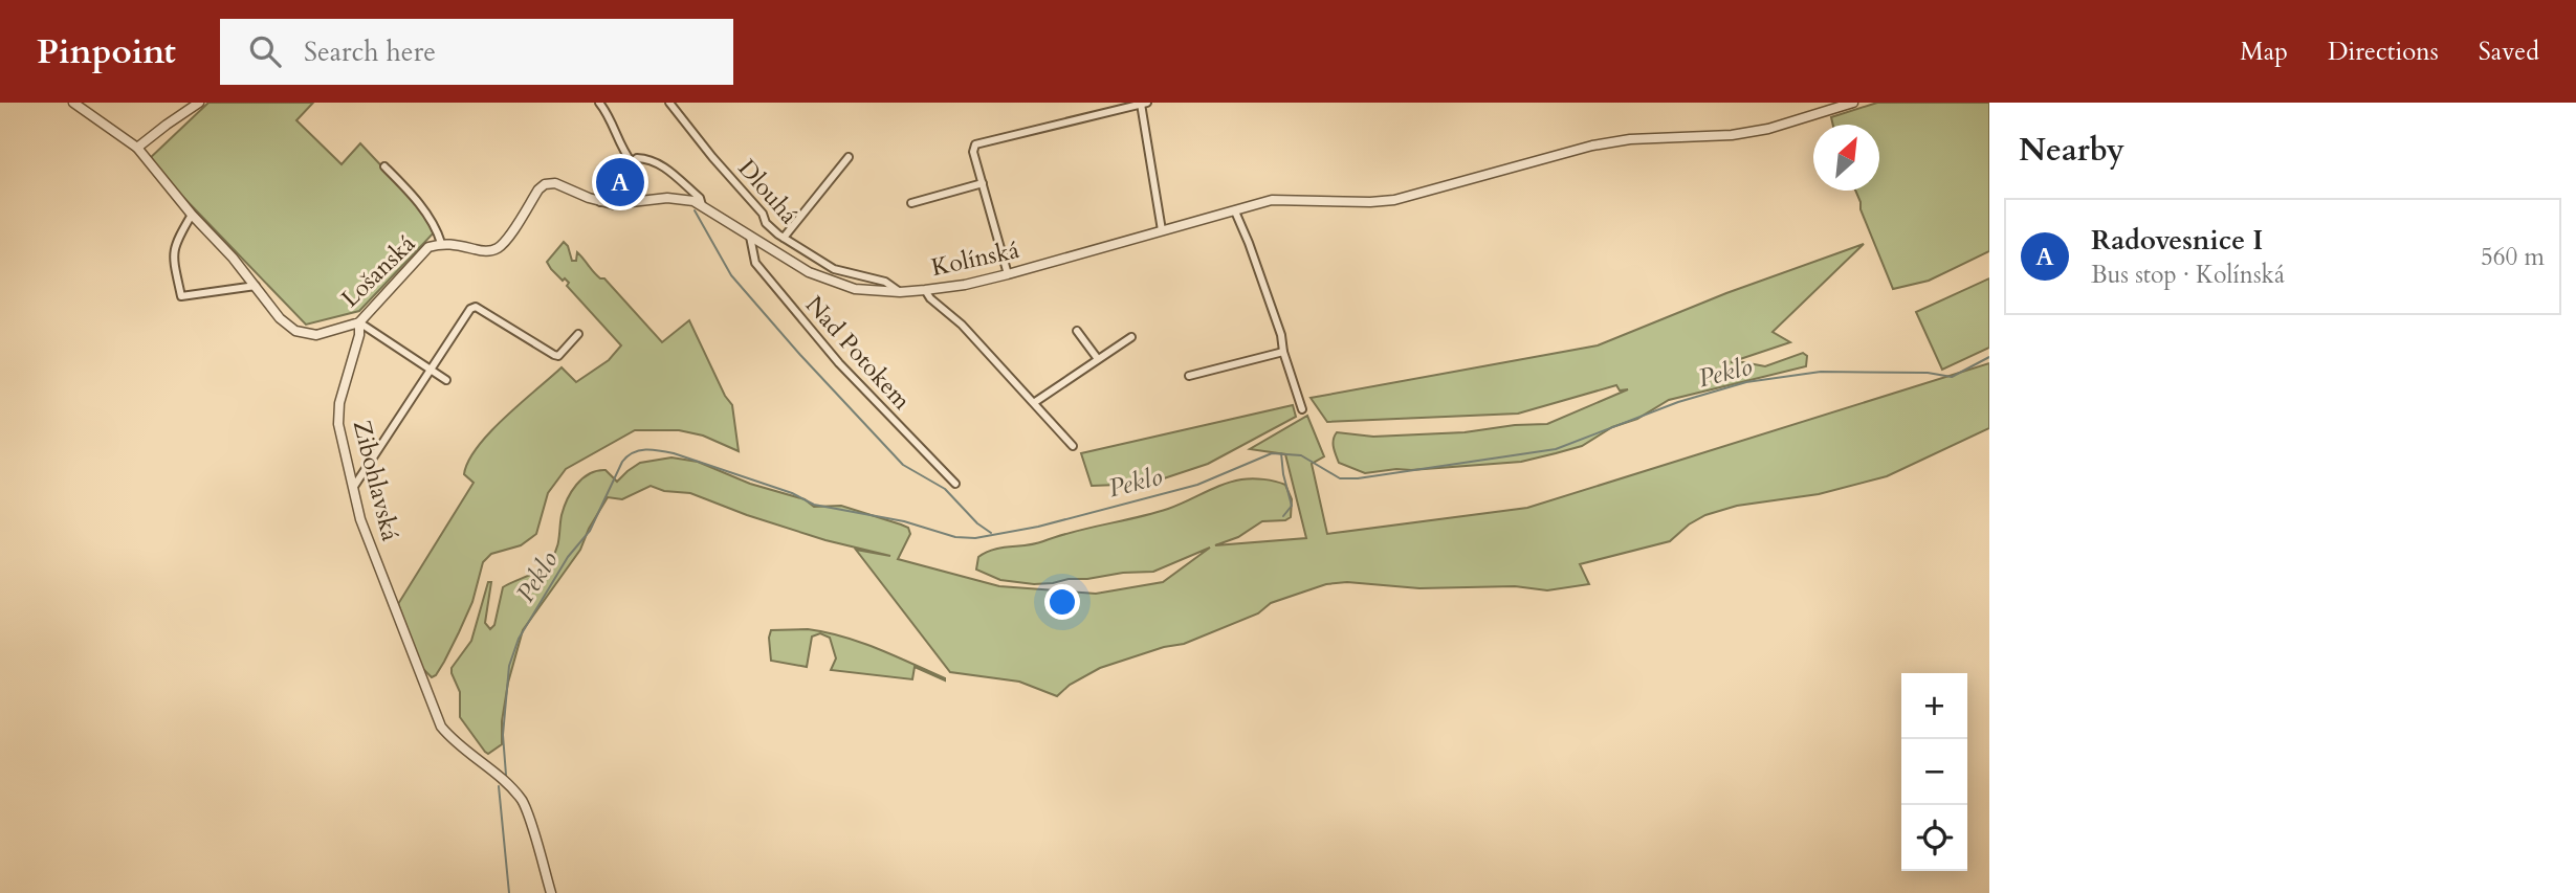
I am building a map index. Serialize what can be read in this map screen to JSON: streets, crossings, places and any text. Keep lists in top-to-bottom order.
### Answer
{
  "streets": {
    "street": [
      "Dlouhá",
      "Kolínská",
      "Lošanská",
      "Nad Potokem",
      "Zibohlavská"
    ]
  },
  "crossings": [
    ["Dlouhá", "Kolínská"],
    ["Kolínská", "Lošanská"],
    ["Kolínská", "Nad Potokem"],
    ["Lošanská", "Zibohlavská"]
  ],
  "water": ["Peklo"],
  "north": "top right",
  "page": {
    "header": "Pinpoint",
    "search": "Search here",
    "nav": ["Map", "Directions", "Saved"],
    "heading": "Nearby",
    "pins": "A",
    "list": [
      {
        "mark": "A",
        "name": "Radovesnice I",
        "note": "Bus stop · Kolínská",
        "value": "560 m"
      }
    ],
    "map_buttons": ["+", "−"]
  }
}
